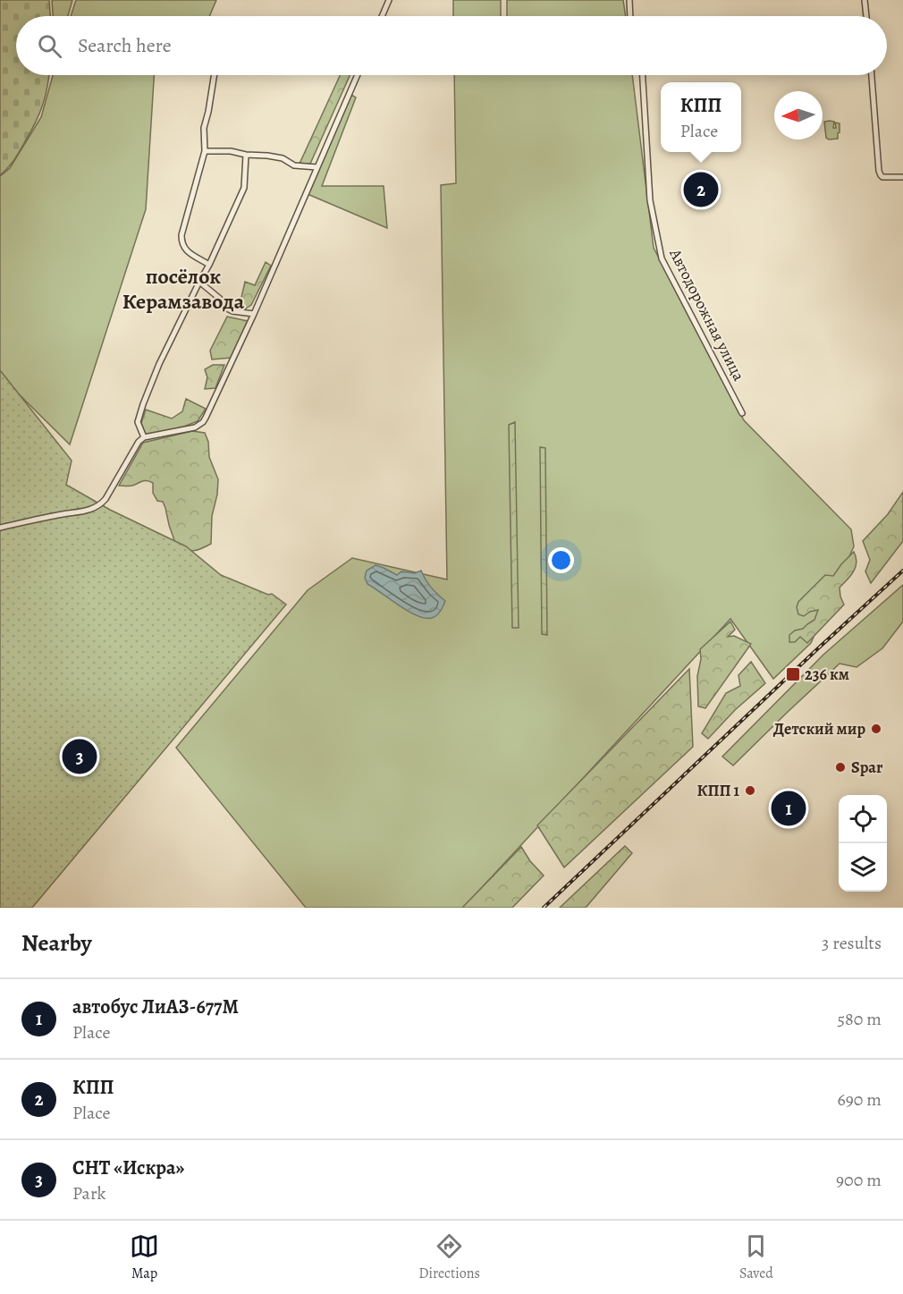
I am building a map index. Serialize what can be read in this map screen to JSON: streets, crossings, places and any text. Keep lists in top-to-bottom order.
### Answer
{
  "streets": {
    "street": ["Автодорожная улица"]
  },
  "districts": ["посёлок Керамзавода"],
  "places": {
    "transit": ["236 км"],
    "other": ["Детский мир", "Spar", "КПП 1"]
  },
  "north": "left",
  "page": {
    "search": "Search here",
    "popup": ["КПП", "Place"],
    "pins": ["2", "3", "1"],
    "heading": ["Nearby", "3 results"],
    "list": [
      {
        "mark": "1",
        "name": "автобус ЛиАЗ-677М",
        "note": "Place",
        "value": "580 m"
      },
      {
        "mark": "2",
        "name": "КПП",
        "note": "Place",
        "value": "690 m"
      },
      {
        "mark": "3",
        "name": "СНТ «Искра»",
        "note": "Park",
        "value": "900 m"
      }
    ],
    "nav": ["Map", "Directions", "Saved"]
  }
}
